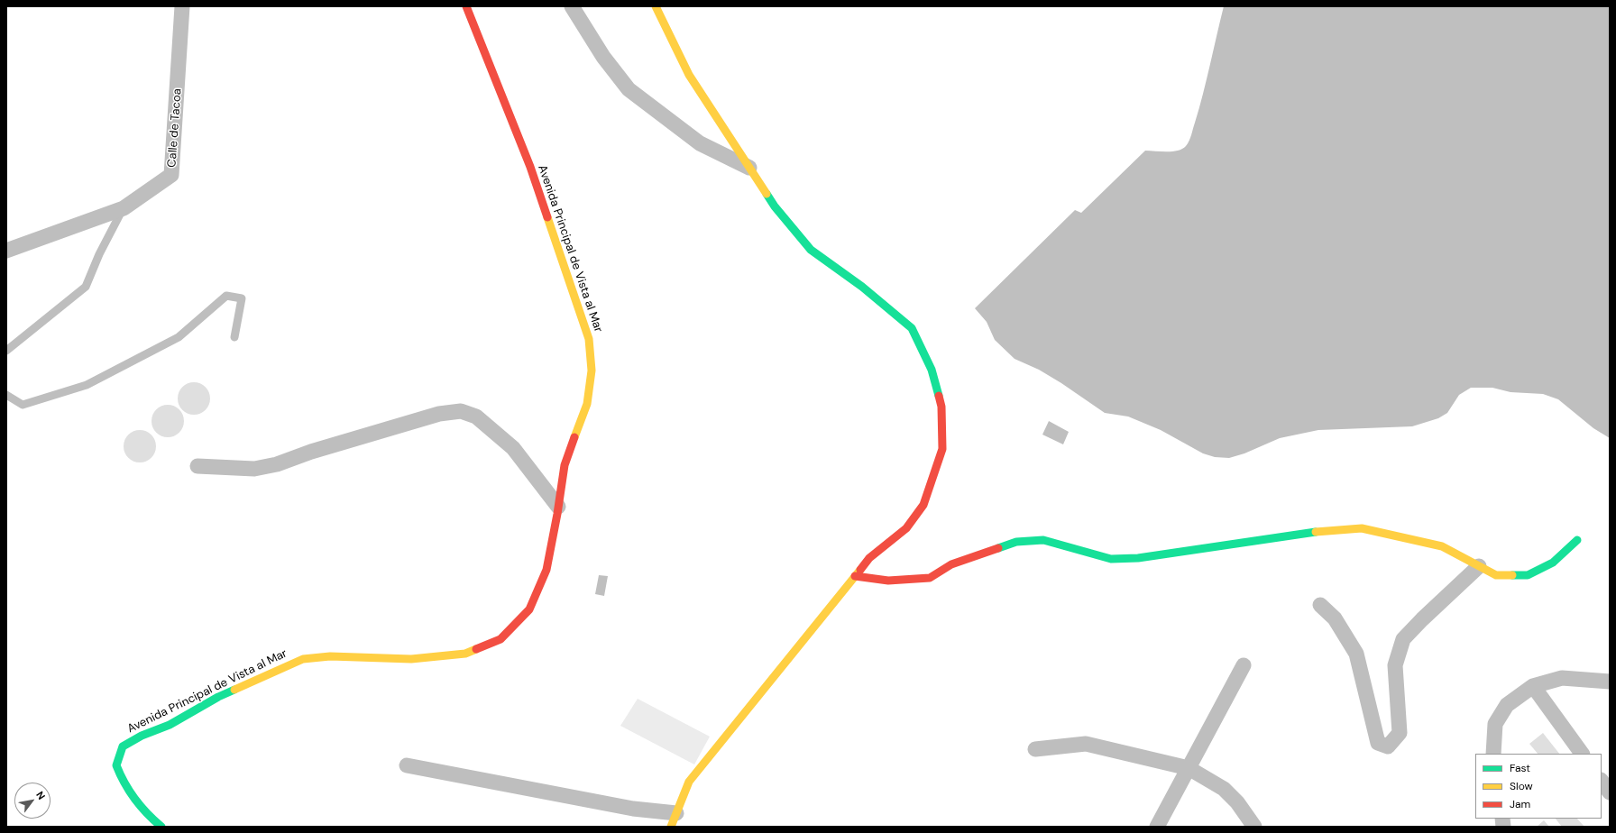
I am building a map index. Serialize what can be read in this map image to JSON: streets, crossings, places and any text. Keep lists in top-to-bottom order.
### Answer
{
  "streets": {
    "street": ["Calle de Tacoa", "Avenida Principal de Vista al Mar"]
  },
  "legend": ["Fast", "Slow", "Jam"],
  "north": "top right"
}
